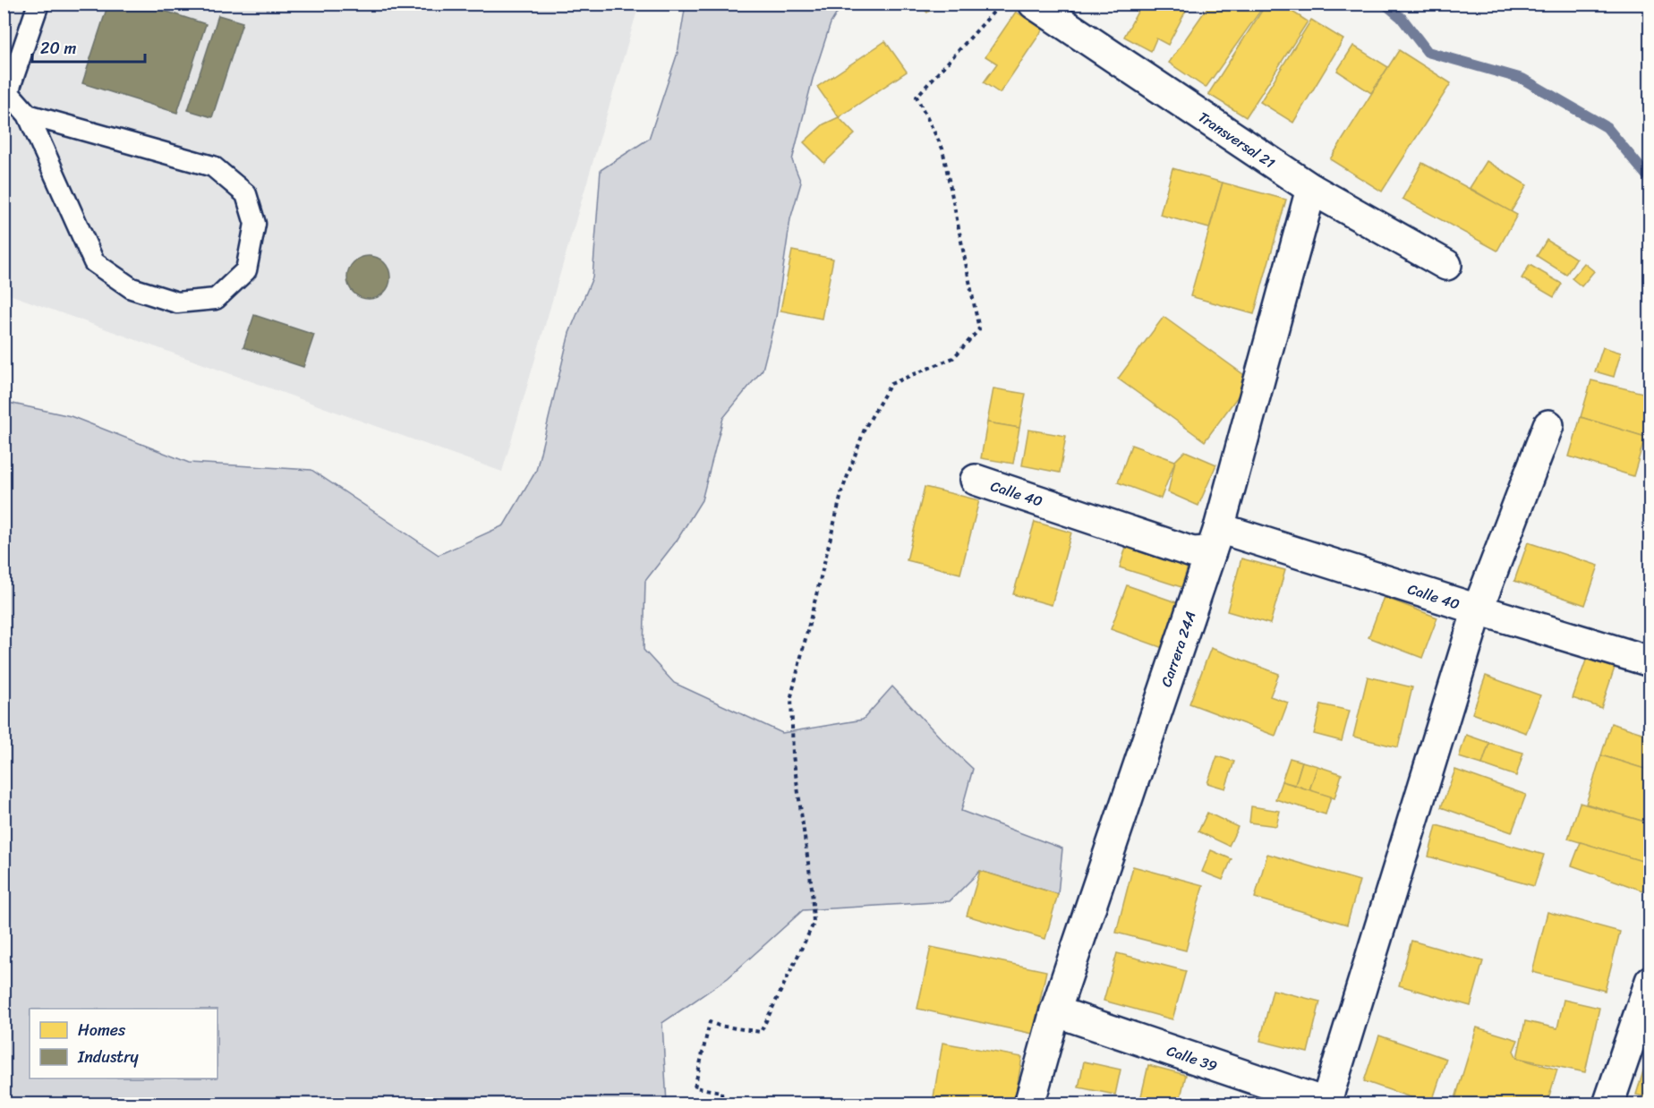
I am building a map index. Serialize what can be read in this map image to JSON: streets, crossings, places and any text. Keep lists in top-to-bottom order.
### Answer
{
  "streets": {
    "street": [
      "Transversal 21",
      "Calle 40",
      "Carrera 24A",
      "Calle 39"
    ]
  },
  "crossings": [
    ["Transversal 21", "Carrera 24A"],
    ["Calle 40", "Carrera 24A"],
    ["Carrera 24A", "Calle 39"]
  ],
  "legend": ["Homes", "Industry"],
  "scale_bar": "20 m"
}
